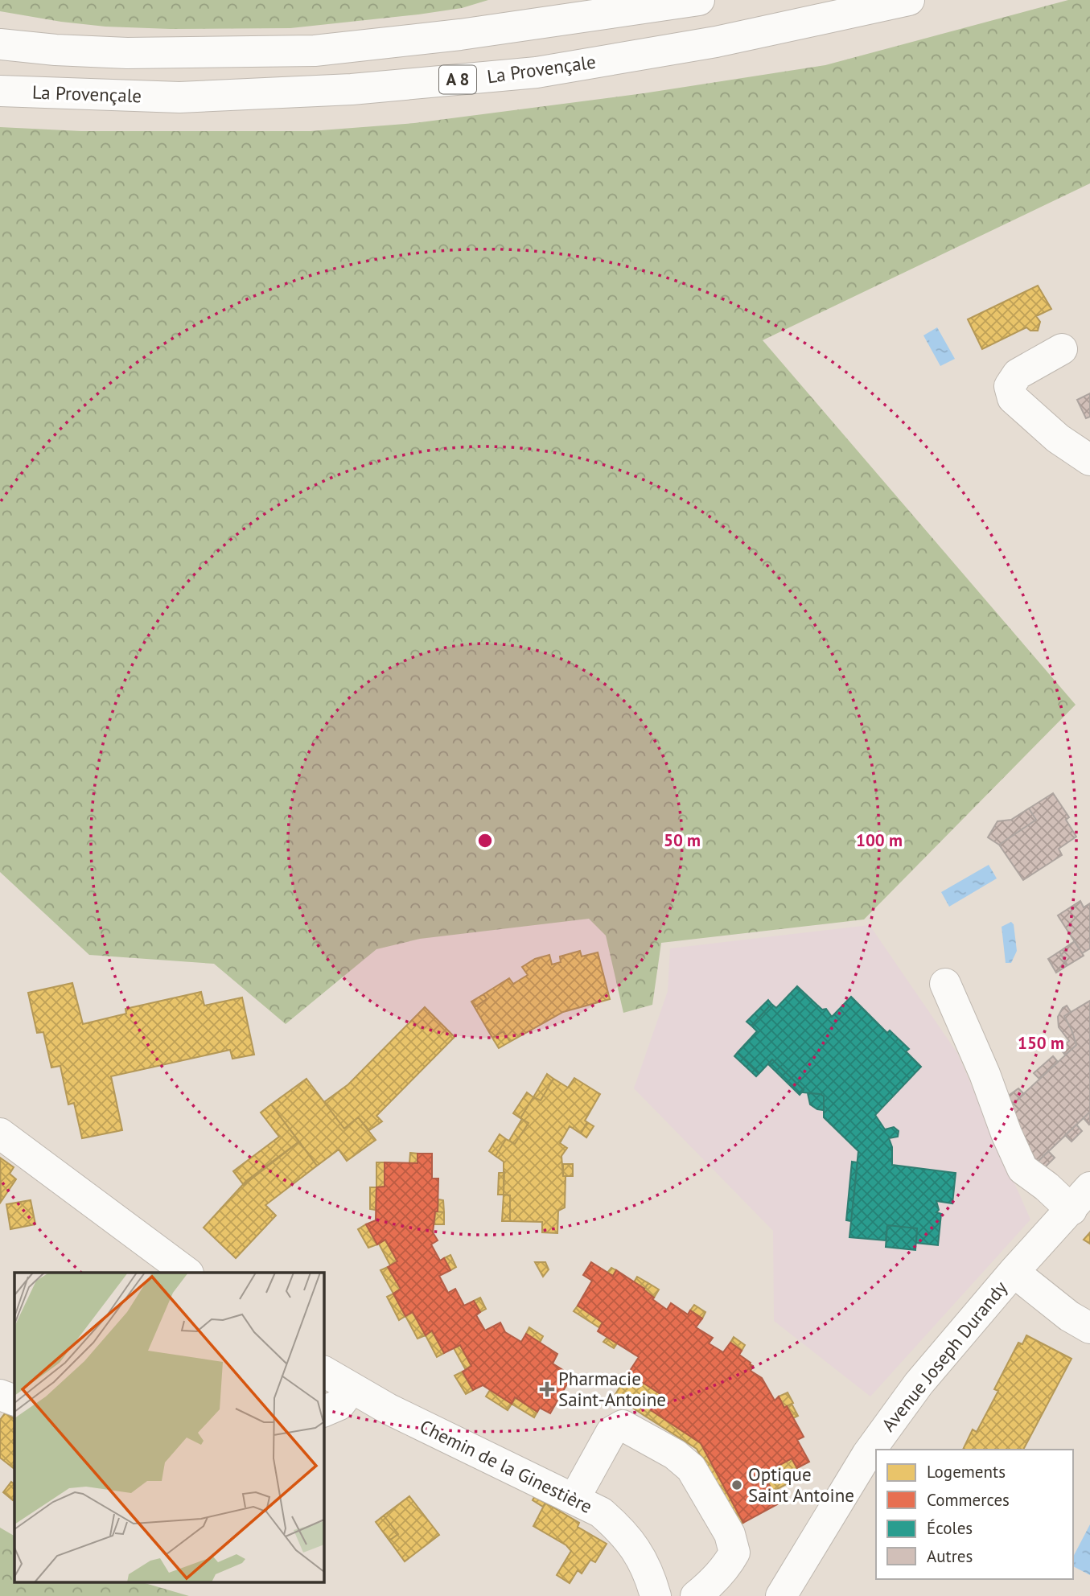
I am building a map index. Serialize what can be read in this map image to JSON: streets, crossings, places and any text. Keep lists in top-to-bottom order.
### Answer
{
  "streets": {
    "main road": [
      "La Provençale",
      "A 8",
      "Avenue Joseph Durandy",
      "Chemin de la Ginestière"
    ]
  },
  "places": {
    "health": ["Pharmacie Saint-Antoine"],
    "other": ["Optique Saint Antoine"]
  },
  "legend": [
    "Logements",
    "Commerces",
    "Écoles",
    "Autres"
  ],
  "rings": ["50 m", "100 m", "150 m"]
}
